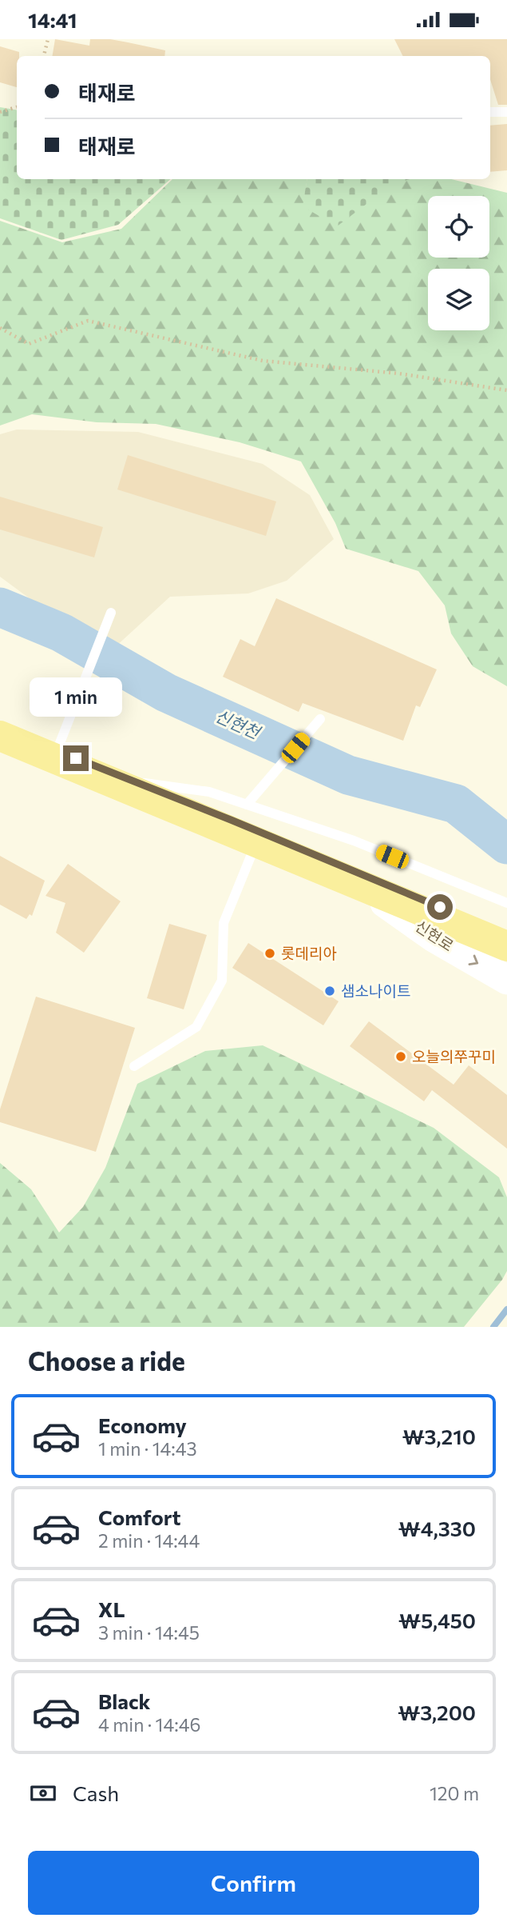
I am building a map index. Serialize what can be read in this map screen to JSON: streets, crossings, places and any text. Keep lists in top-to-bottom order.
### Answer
{
  "streets": {
    "main road": ["신현로"]
  },
  "water": ["신현천"],
  "places": ["롯데리아", "샘소나이트", "오늘의쭈꾸미"],
  "page": {
    "status": "14:41",
    "banner": ["태재로", "태재로"],
    "bubble": "1 min",
    "heading": "Choose a ride",
    "list": [
      {
        "name": "Economy",
        "note": "1 min · 14:43",
        "value": "₩3,210"
      },
      {
        "name": "Comfort",
        "note": "2 min · 14:44",
        "value": "₩4,330"
      },
      {
        "name": "XL",
        "note": "3 min · 14:45",
        "value": "₩5,450"
      },
      {
        "name": "Black",
        "note": "4 min · 14:46",
        "value": "₩3,200"
      }
    ],
    "pay": ["Cash", "120 m"],
    "buttons": "Confirm"
  }
}
